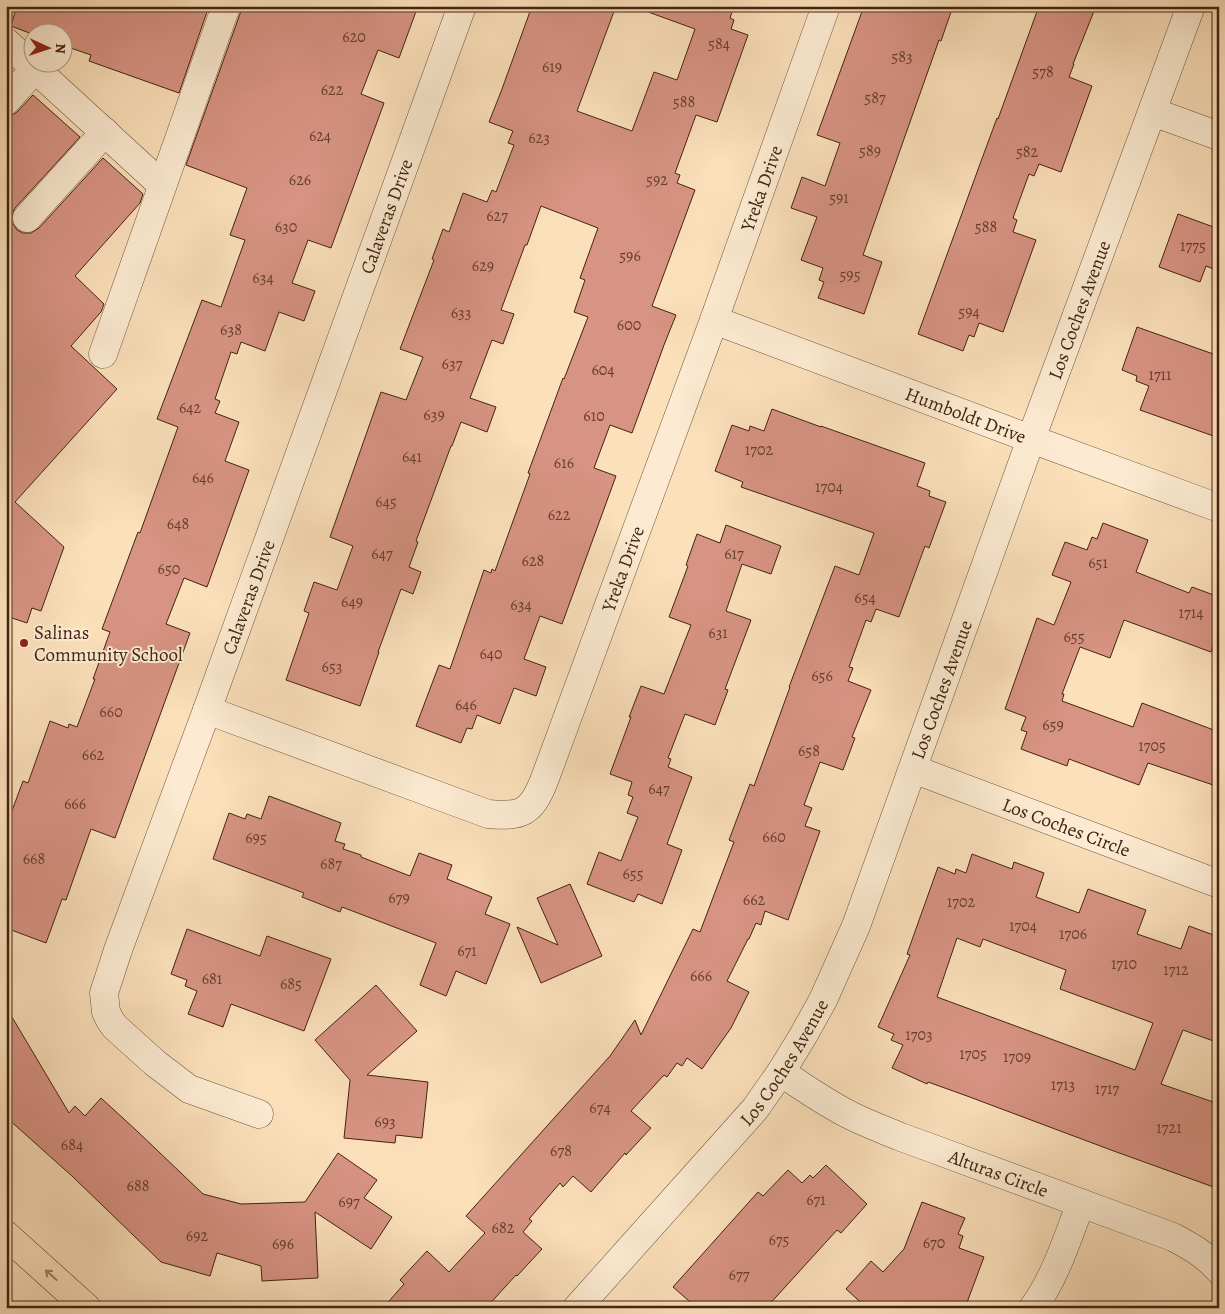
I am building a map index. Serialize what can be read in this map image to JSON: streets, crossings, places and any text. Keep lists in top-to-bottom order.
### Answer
{
  "streets": {
    "street": [
      "Yreka Drive",
      "Calaveras Drive",
      "Los Coches Avenue",
      "Humboldt Drive",
      "Los Coches Circle",
      "Alturas Circle"
    ]
  },
  "crossings": [
    ["Yreka Drive", "Calaveras Drive"],
    ["Yreka Drive", "Humboldt Drive"],
    ["Los Coches Avenue", "Humboldt Drive"],
    ["Los Coches Avenue", "Los Coches Circle"],
    ["Los Coches Avenue", "Alturas Circle"]
  ],
  "places": ["Salinas Community School"],
  "house_numbers": [
    "620",
    "584",
    "583",
    "619",
    "578",
    "622",
    "587",
    "588",
    "624",
    "623",
    "589",
    "582",
    "626",
    "592",
    "591",
    "627",
    "630",
    "588",
    "1775",
    "596",
    "629",
    "595",
    "634",
    "594",
    "633",
    "600",
    "638",
    "637",
    "604",
    "1711",
    "642",
    "639",
    "610",
    "1702",
    "641",
    "616",
    "646",
    "1704",
    "645",
    "622",
    "648",
    "647",
    "617",
    "628",
    "651",
    "650",
    "654",
    "649",
    "634",
    "1714",
    "631",
    "655",
    "640",
    "653",
    "656",
    "646",
    "660",
    "659",
    "1705",
    "658",
    "662",
    "647",
    "666",
    "660",
    "695",
    "668",
    "687",
    "655",
    "679",
    "662",
    "1702",
    "1704",
    "1706",
    "671",
    "1710",
    "1712",
    "666",
    "681",
    "685",
    "1703",
    "1705",
    "1709",
    "1713",
    "1717",
    "674",
    "693",
    "1721",
    "684",
    "678",
    "688",
    "671",
    "697",
    "682",
    "692",
    "675",
    "670",
    "696",
    "677"
  ],
  "north": "right"
}
